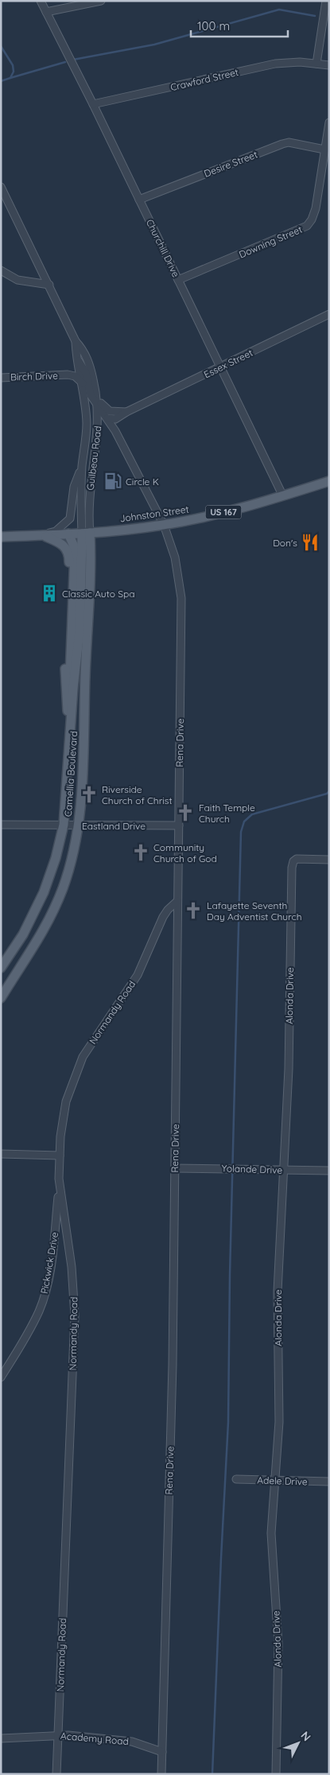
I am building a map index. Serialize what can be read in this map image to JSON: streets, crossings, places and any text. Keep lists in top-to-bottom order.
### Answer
{
  "streets": {
    "main road": ["US 167", "Johnston Street", "Camellia Boulevard"],
    "street": [
      "Crawford Street",
      "Desire Street",
      "Downing Street",
      "Churchill Drive",
      "Essex Street",
      "Birch Drive",
      "Guilbeau Road",
      "Rena Drive",
      "Eastland Drive",
      "Alonda Drive",
      "Normandy Road",
      "Yolande Drive",
      "Pickwick Drive",
      "Adele Drive",
      "Academy Road"
    ]
  },
  "crossings": [
    ["Crawford Street", "Churchill Drive"],
    ["Desire Street", "Downing Street"],
    ["Desire Street", "Churchill Drive"],
    ["Downing Street", "Churchill Drive"],
    ["Churchill Drive", "Essex Street"],
    ["Churchill Drive", "Johnston Street"],
    ["Essex Street", "Rena Drive"],
    ["Birch Drive", "Guilbeau Road"],
    ["Birch Drive", "Rena Drive"],
    ["Guilbeau Road", "Johnston Street"],
    ["Guilbeau Road", "Rena Drive"],
    ["Guilbeau Road", "Camellia Boulevard"],
    ["Johnston Street", "Rena Drive"],
    ["Johnston Street", "Camellia Boulevard"],
    ["Rena Drive", "Eastland Drive"],
    ["Rena Drive", "Normandy Road"],
    ["Rena Drive", "Yolande Drive"],
    ["Rena Drive", "Academy Road"],
    ["Camellia Boulevard", "Eastland Drive"],
    ["Alonda Drive", "Yolande Drive"],
    ["Alonda Drive", "Adele Drive"],
    ["Normandy Road", "Pickwick Drive"],
    ["Normandy Road", "Academy Road"]
  ],
  "places": {
    "fuel station": ["Circle K"],
    "restaurant": ["Don's"],
    "building": ["Classic Auto Spa"],
    "church": [
      "Riverside Church of Christ",
      "Faith Temple Church",
      "Community Church of God",
      "Lafayette Seventh Day Adventist Church"
    ]
  },
  "scale_bar": "100 m",
  "north": "top right"
}
